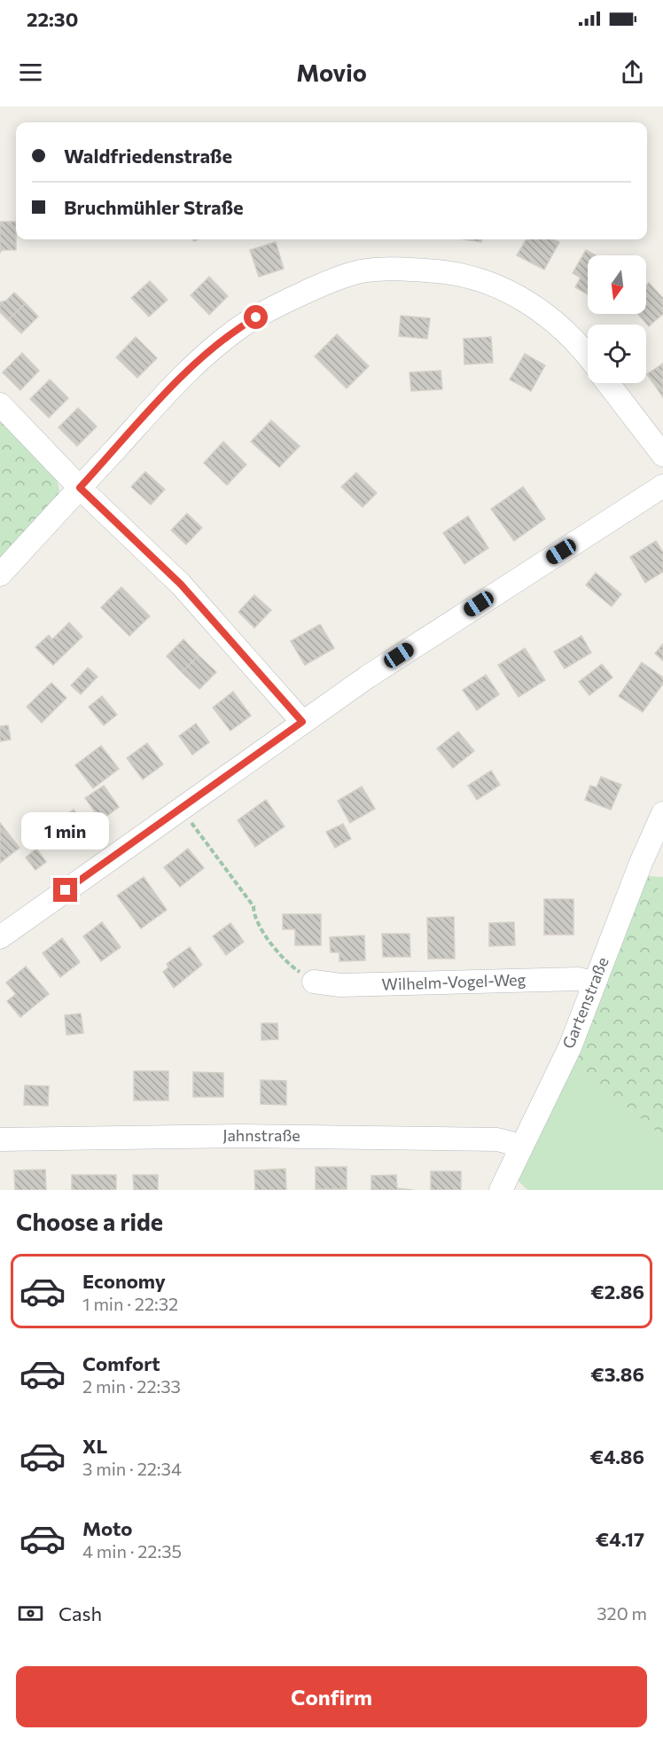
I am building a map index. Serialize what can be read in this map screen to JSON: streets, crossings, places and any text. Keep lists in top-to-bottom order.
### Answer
{
  "streets": {
    "street": ["Wilhelm-Vogel-Weg", "Gartenstraße", "Jahnstraße"]
  },
  "crossings": [
    ["Wilhelm-Vogel-Weg", "Gartenstraße"],
    ["Gartenstraße", "Jahnstraße"]
  ],
  "north": "bottom",
  "page": {
    "status": "22:30",
    "header": "Movio",
    "banner": ["Waldfriedenstraße", "Bruchmühler Straße"],
    "bubble": "1 min",
    "heading": "Choose a ride",
    "list": [
      {
        "name": "Economy",
        "note": "1 min · 22:32",
        "value": "€2.86"
      },
      {
        "name": "Comfort",
        "note": "2 min · 22:33",
        "value": "€3.86"
      },
      {
        "name": "XL",
        "note": "3 min · 22:34",
        "value": "€4.86"
      },
      {
        "name": "Moto",
        "note": "4 min · 22:35",
        "value": "€4.17"
      }
    ],
    "pay": ["Cash", "320 m"],
    "buttons": "Confirm"
  }
}
